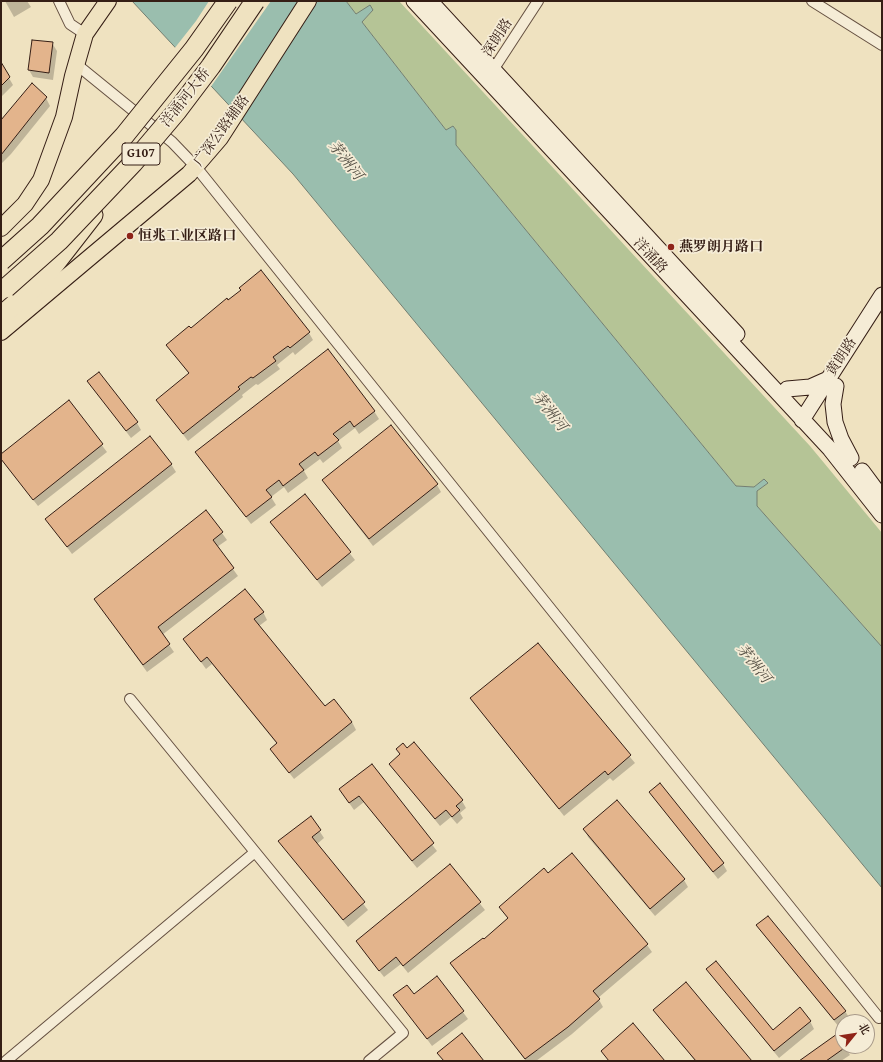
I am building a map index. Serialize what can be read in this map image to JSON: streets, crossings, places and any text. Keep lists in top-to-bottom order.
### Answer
{
  "streets": {
    "highway": ["洋涌河大桥", "G107"],
    "main road": ["广深公路辅路"],
    "street": ["深朗路", "洋涌路", "黄朗路"]
  },
  "crossings": [
    ["深朗路", "洋涌路"],
    ["洋涌路", "黄朗路"]
  ],
  "water": ["茅洲河"],
  "places": ["恒兆工业区路口", "燕罗朗月路口"],
  "north": "top right"
}
